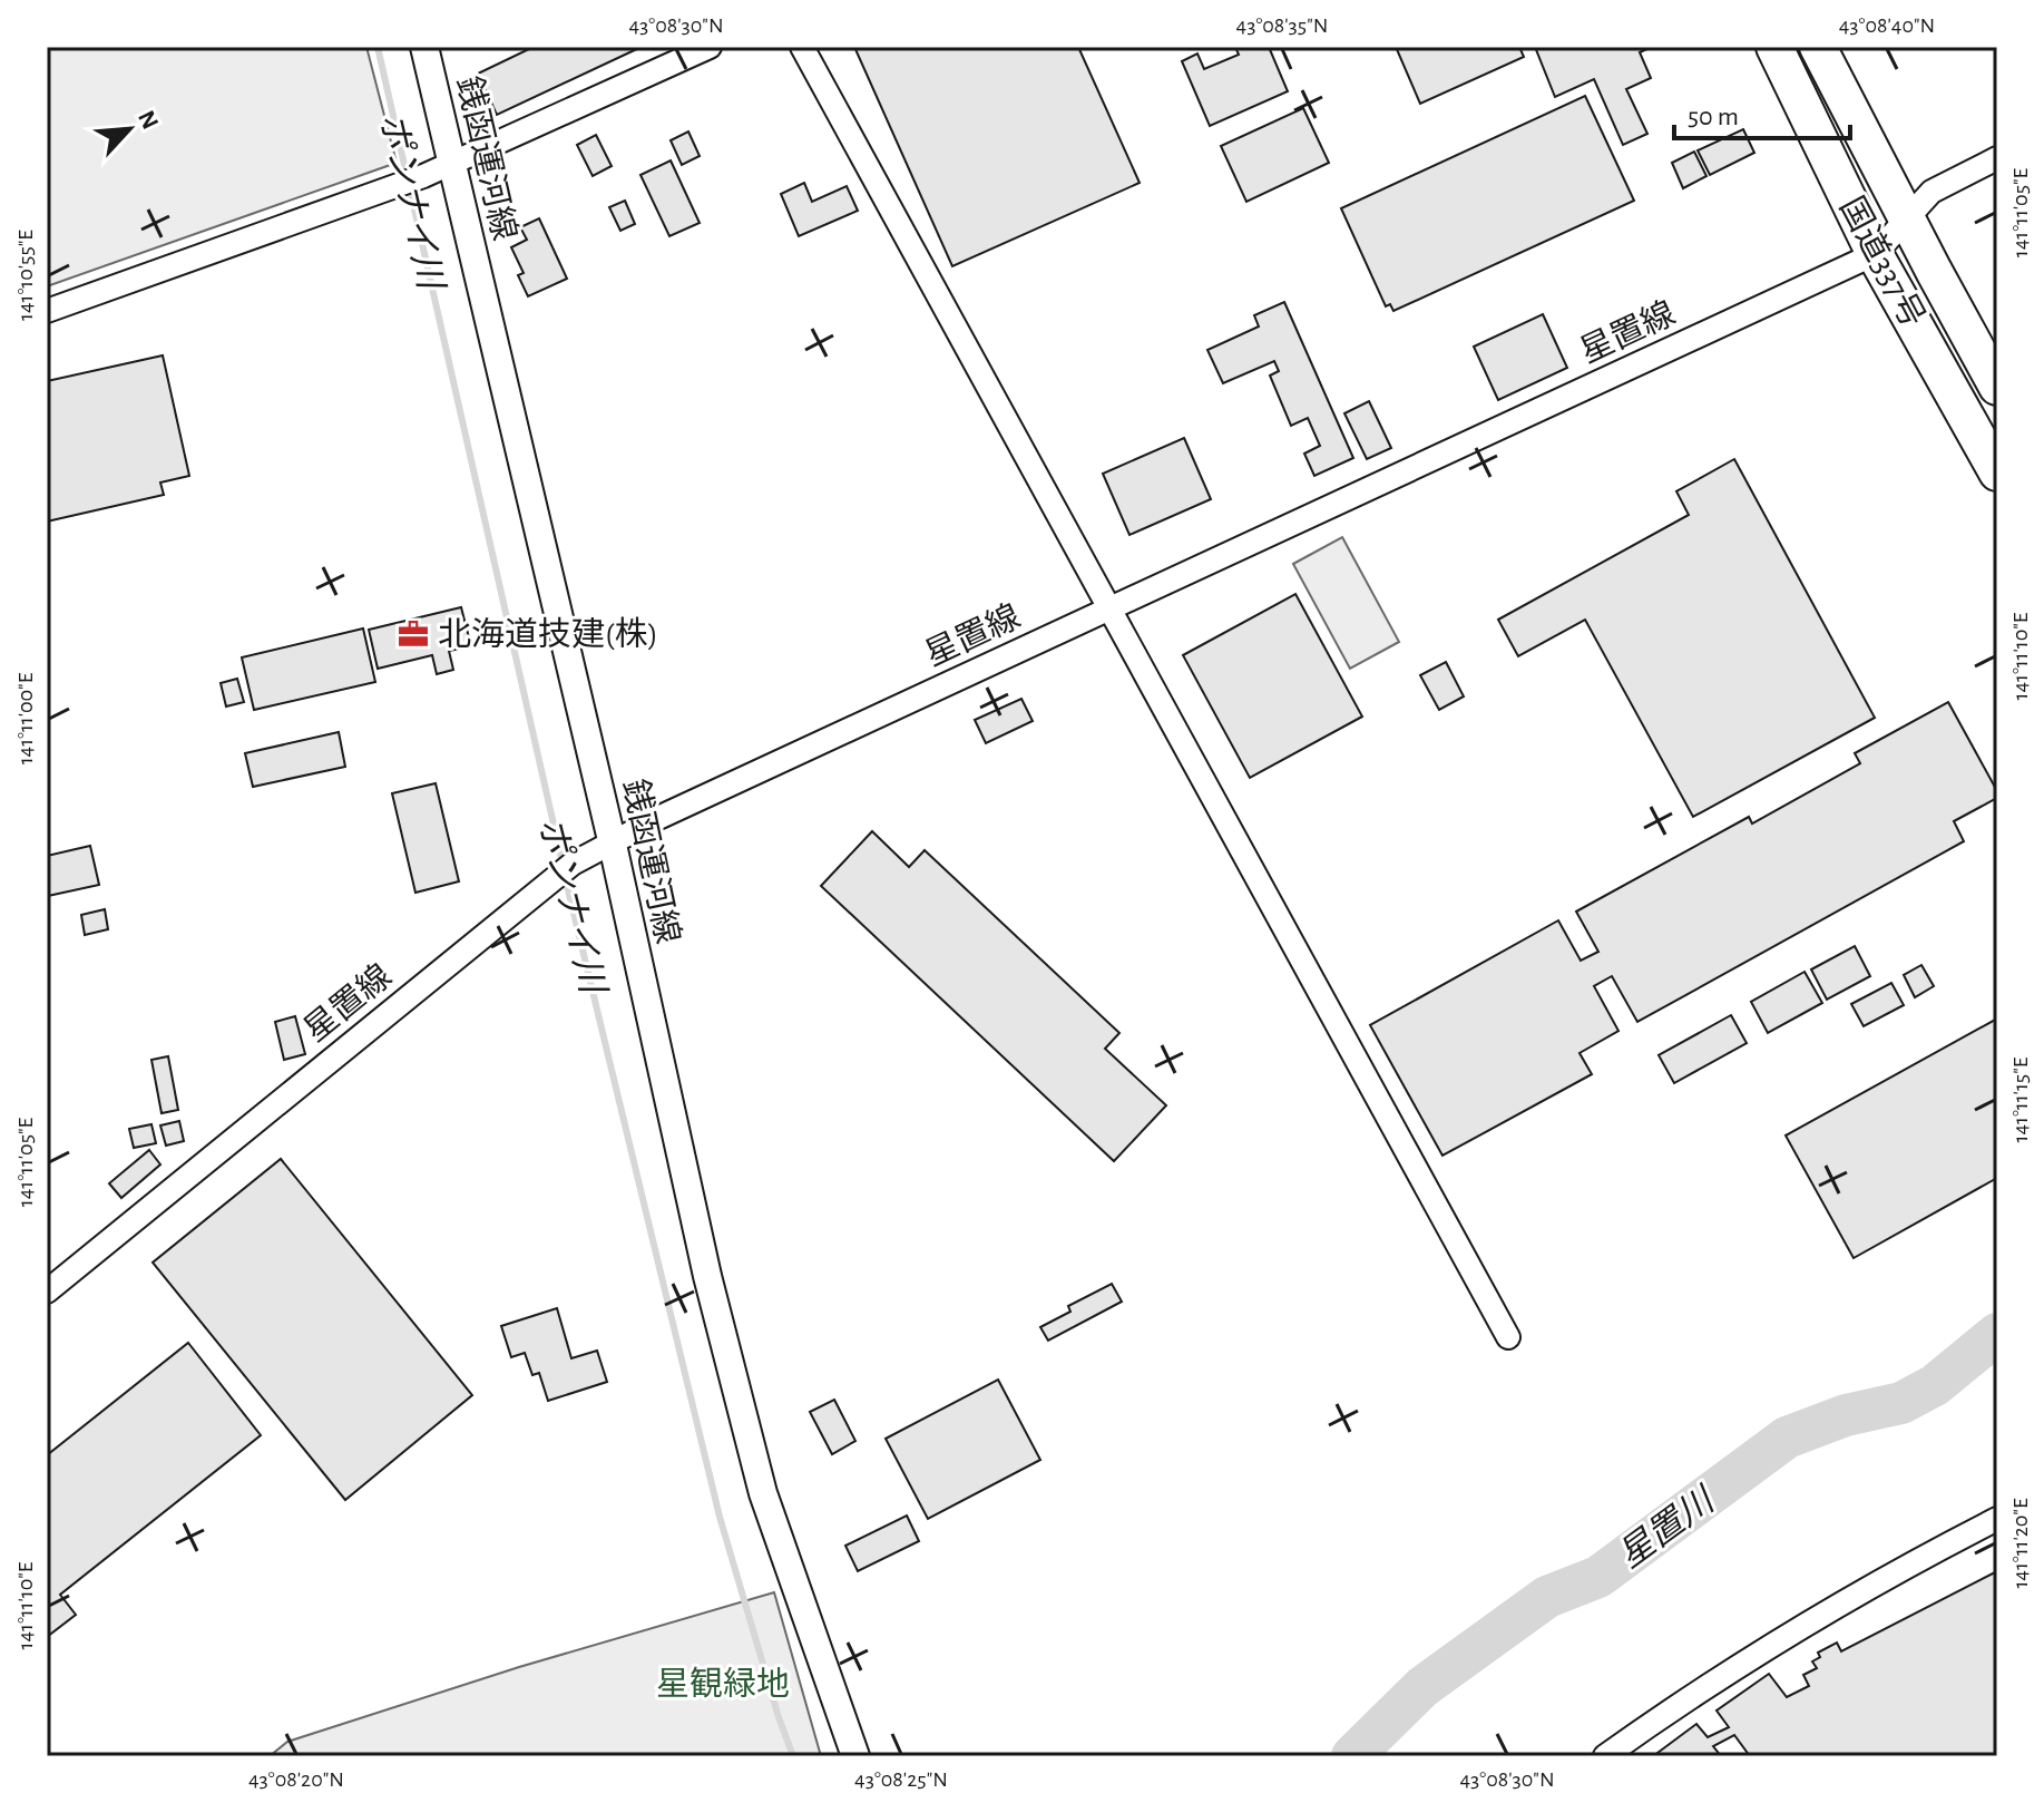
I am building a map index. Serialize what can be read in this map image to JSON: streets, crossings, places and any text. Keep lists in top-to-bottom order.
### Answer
{
  "streets": {
    "highway": ["国道337号"],
    "street": ["銭函運河線", "星置線"]
  },
  "crossings": [
    ["銭函運河線", "星置線"],
    ["国道337号", "星置線"]
  ],
  "water": ["ポンナイ川", "星置川"],
  "parks": ["星観緑地"],
  "places": {
    "office": ["北海道技建(株)"]
  },
  "scale_bar": "50 m",
  "north": "top right",
  "coordinates": [
    "43°08'30\"N",
    "43°08'35\"N",
    "43°08'40\"N",
    "141°11'05\"E",
    "141°10'55\"E",
    "141°11'10\"E",
    "141°11'00\"E",
    "141°11'15\"E",
    "141°11'20\"E",
    "43°08'20\"N",
    "43°08'25\"N"
  ]
}
